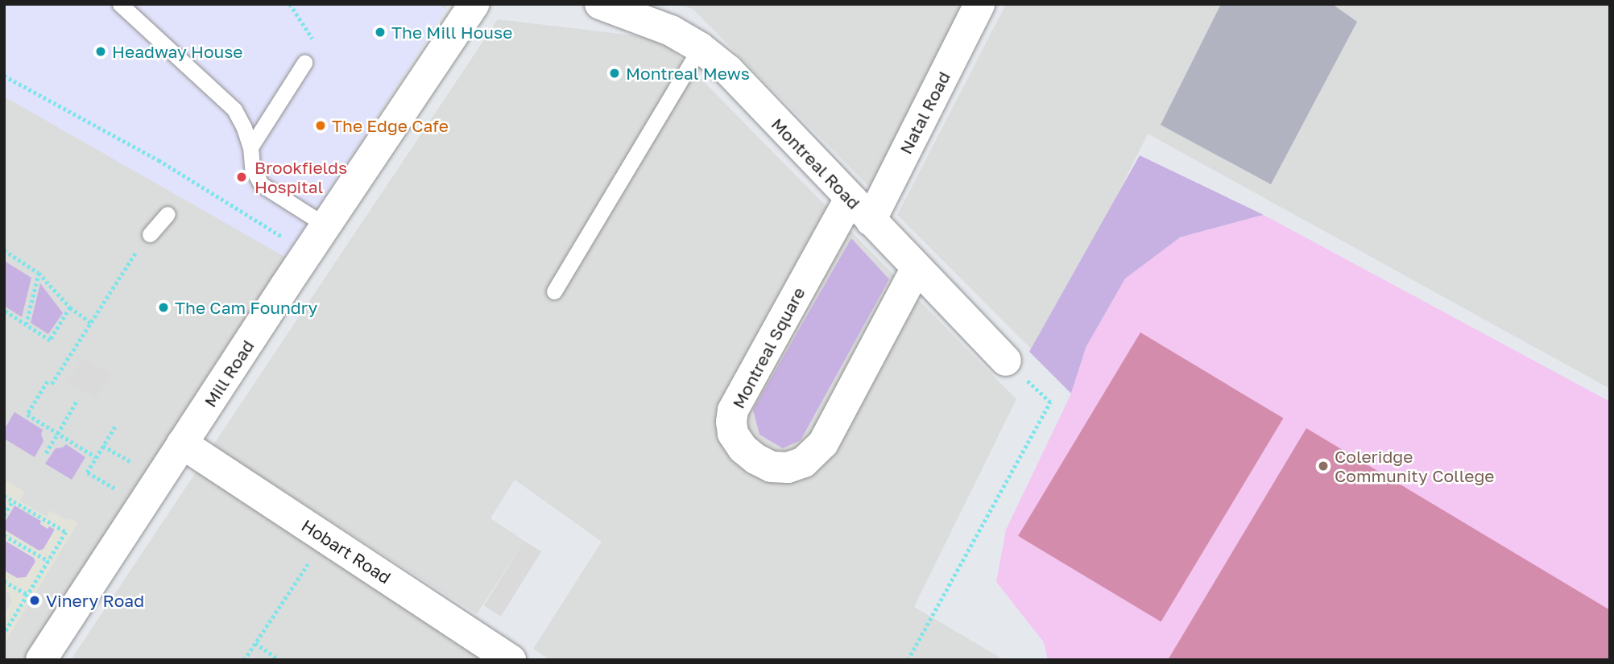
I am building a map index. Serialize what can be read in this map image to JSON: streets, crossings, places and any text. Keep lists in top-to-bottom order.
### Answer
{
  "streets": {
    "street": [
      "Natal Road",
      "Montreal Road",
      "Montreal Square",
      "Mill Road",
      "Hobart Road"
    ]
  },
  "crossings": [
    ["Natal Road", "Montreal Road"],
    ["Natal Road", "Montreal Square"],
    ["Montreal Road", "Montreal Square"],
    ["Mill Road", "Hobart Road"]
  ],
  "places": [
    "The Mill House",
    "Headway House",
    "Montreal Mews",
    "The Edge Cafe",
    "Brookfields Hospital",
    "The Cam Foundry",
    "Coleridge Community College",
    "Vinery Road"
  ]
}
